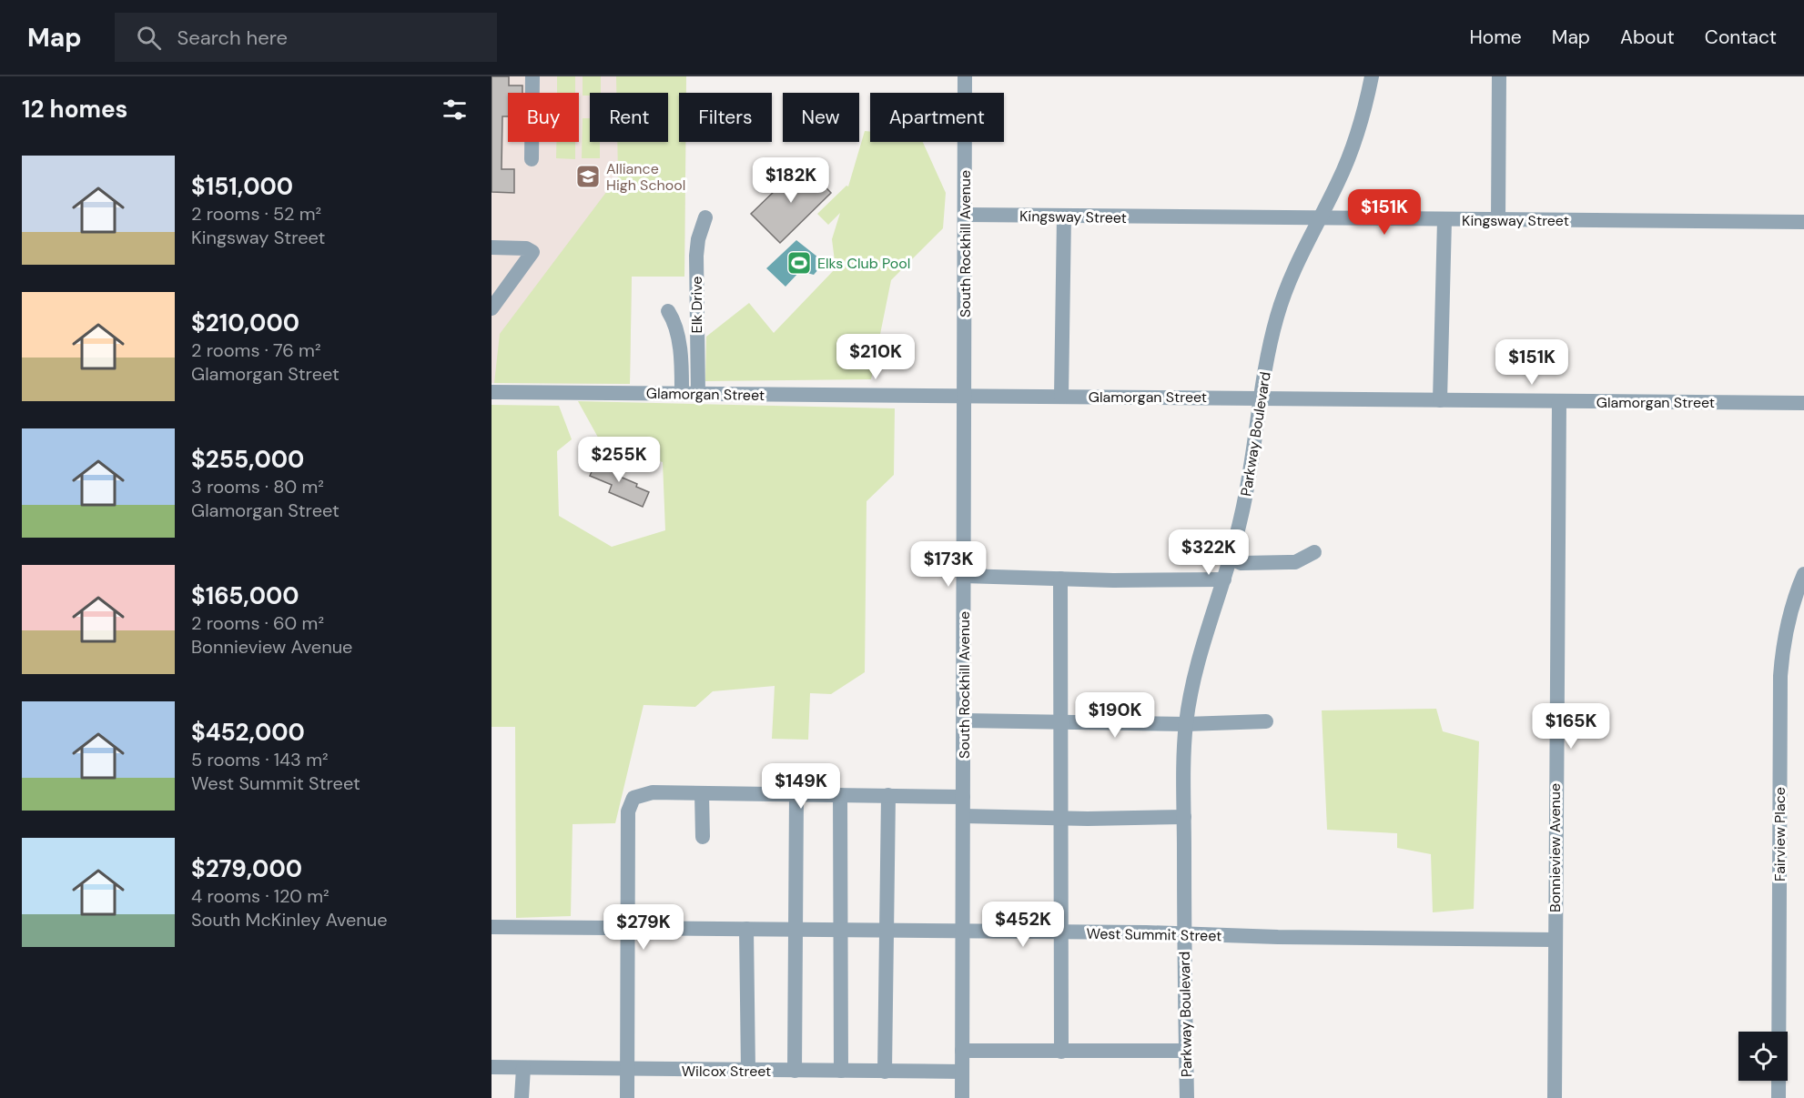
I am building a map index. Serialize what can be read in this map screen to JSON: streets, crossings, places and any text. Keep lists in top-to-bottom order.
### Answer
{
  "streets": {
    "street": [
      "Kingsway Street",
      "South Rockhill Avenue",
      "Elk Drive",
      "Glamorgan Street",
      "Parkway Boulevard",
      "Fairview Place",
      "Bonnieview Avenue",
      "West Summit Street",
      "Wilcox Street"
    ]
  },
  "crossings": [
    ["Kingsway Street", "South Rockhill Avenue"],
    ["Kingsway Street", "Parkway Boulevard"],
    ["South Rockhill Avenue", "Glamorgan Street"],
    ["South Rockhill Avenue", "West Summit Street"],
    ["South Rockhill Avenue", "Wilcox Street"],
    ["Elk Drive", "Glamorgan Street"],
    ["Glamorgan Street", "Parkway Boulevard"],
    ["Glamorgan Street", "Bonnieview Avenue"],
    ["Parkway Boulevard", "West Summit Street"],
    ["Bonnieview Avenue", "West Summit Street"]
  ],
  "places": {
    "school or university": ["Alliance High School"],
    "sports": ["Elks Club Pool"]
  },
  "page": {
    "header": "Map",
    "search": "Search here",
    "nav": [
      "Home",
      "Map",
      "About",
      "Contact"
    ],
    "heading": "12 homes",
    "chip": [
      "Buy",
      "Rent",
      "Filters",
      "New",
      "Apartment"
    ],
    "list": [
      {
        "name": "$151,000",
        "note": "2 rooms · 52 m² · Kingsway Street"
      },
      {
        "name": "$210,000",
        "note": "2 rooms · 76 m² · Glamorgan Street"
      },
      {
        "name": "$255,000",
        "note": "3 rooms · 80 m² · Glamorgan Street"
      },
      {
        "name": "$165,000",
        "note": "2 rooms · 60 m² · Bonnieview Avenue"
      },
      {
        "name": "$452,000",
        "note": "5 rooms · 143 m² · West Summit Street"
      },
      {
        "name": "$279,000",
        "note": "4 rooms · 120 m² · South McKinley Avenue"
      }
    ],
    "price": [
      "$182K",
      "$151K",
      "$210K",
      "$151K",
      "$255K",
      "$322K",
      "$173K",
      "$190K",
      "$165K",
      "$149K",
      "$452K",
      "$279K"
    ]
  }
}
